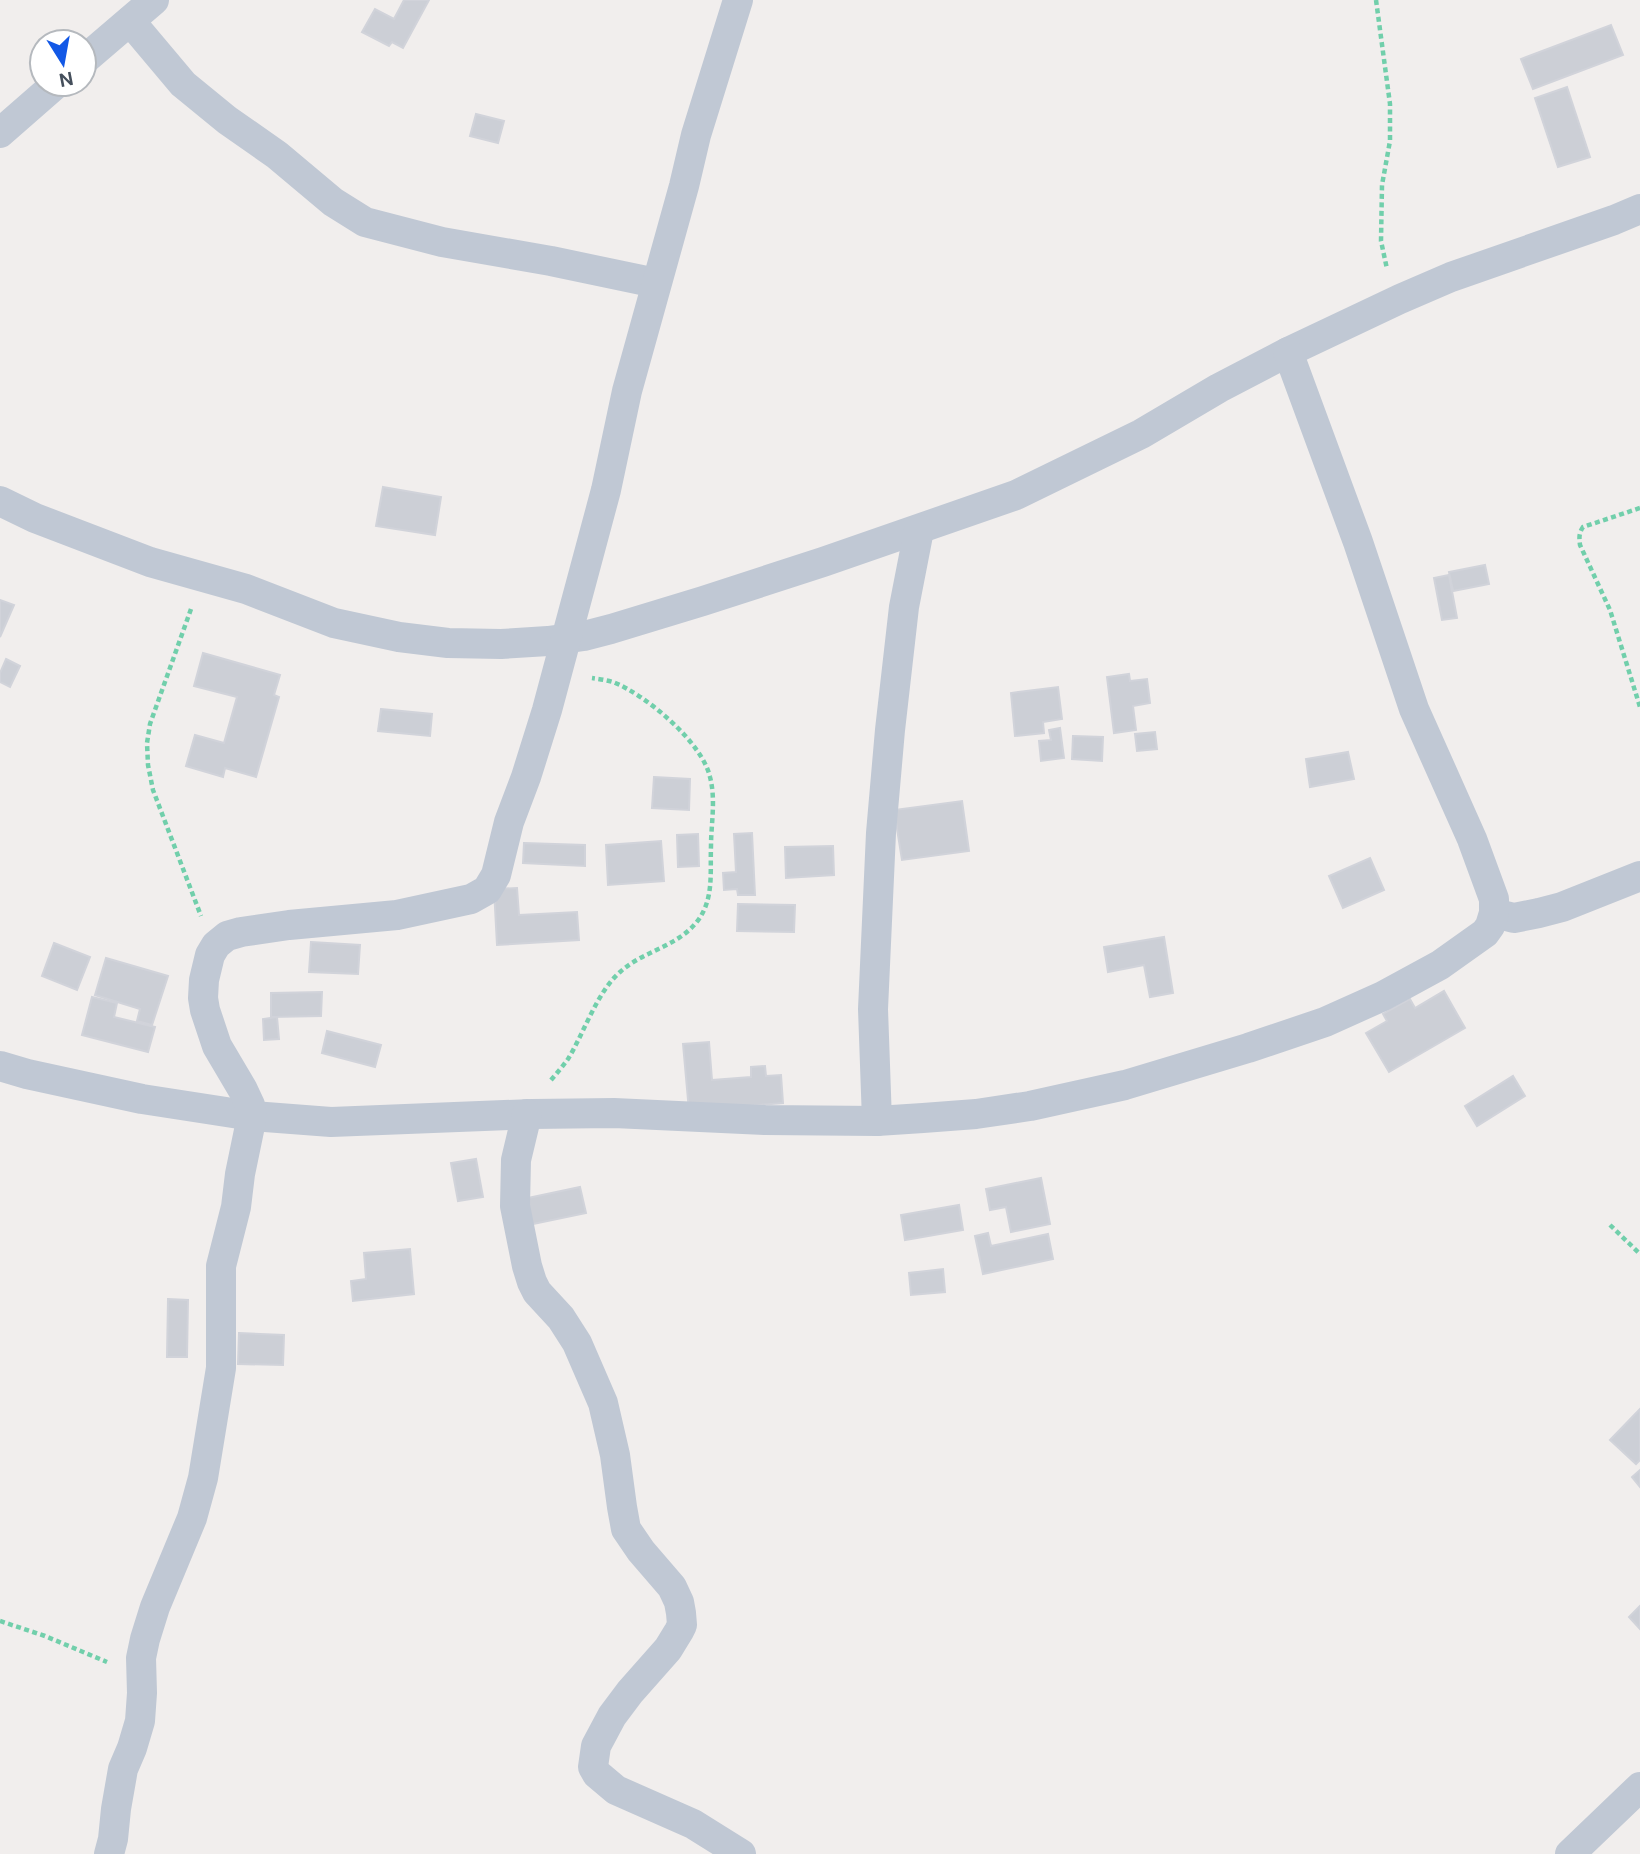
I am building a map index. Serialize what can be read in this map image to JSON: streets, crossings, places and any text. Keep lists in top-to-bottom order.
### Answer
{
  "north": "bottom"
}
